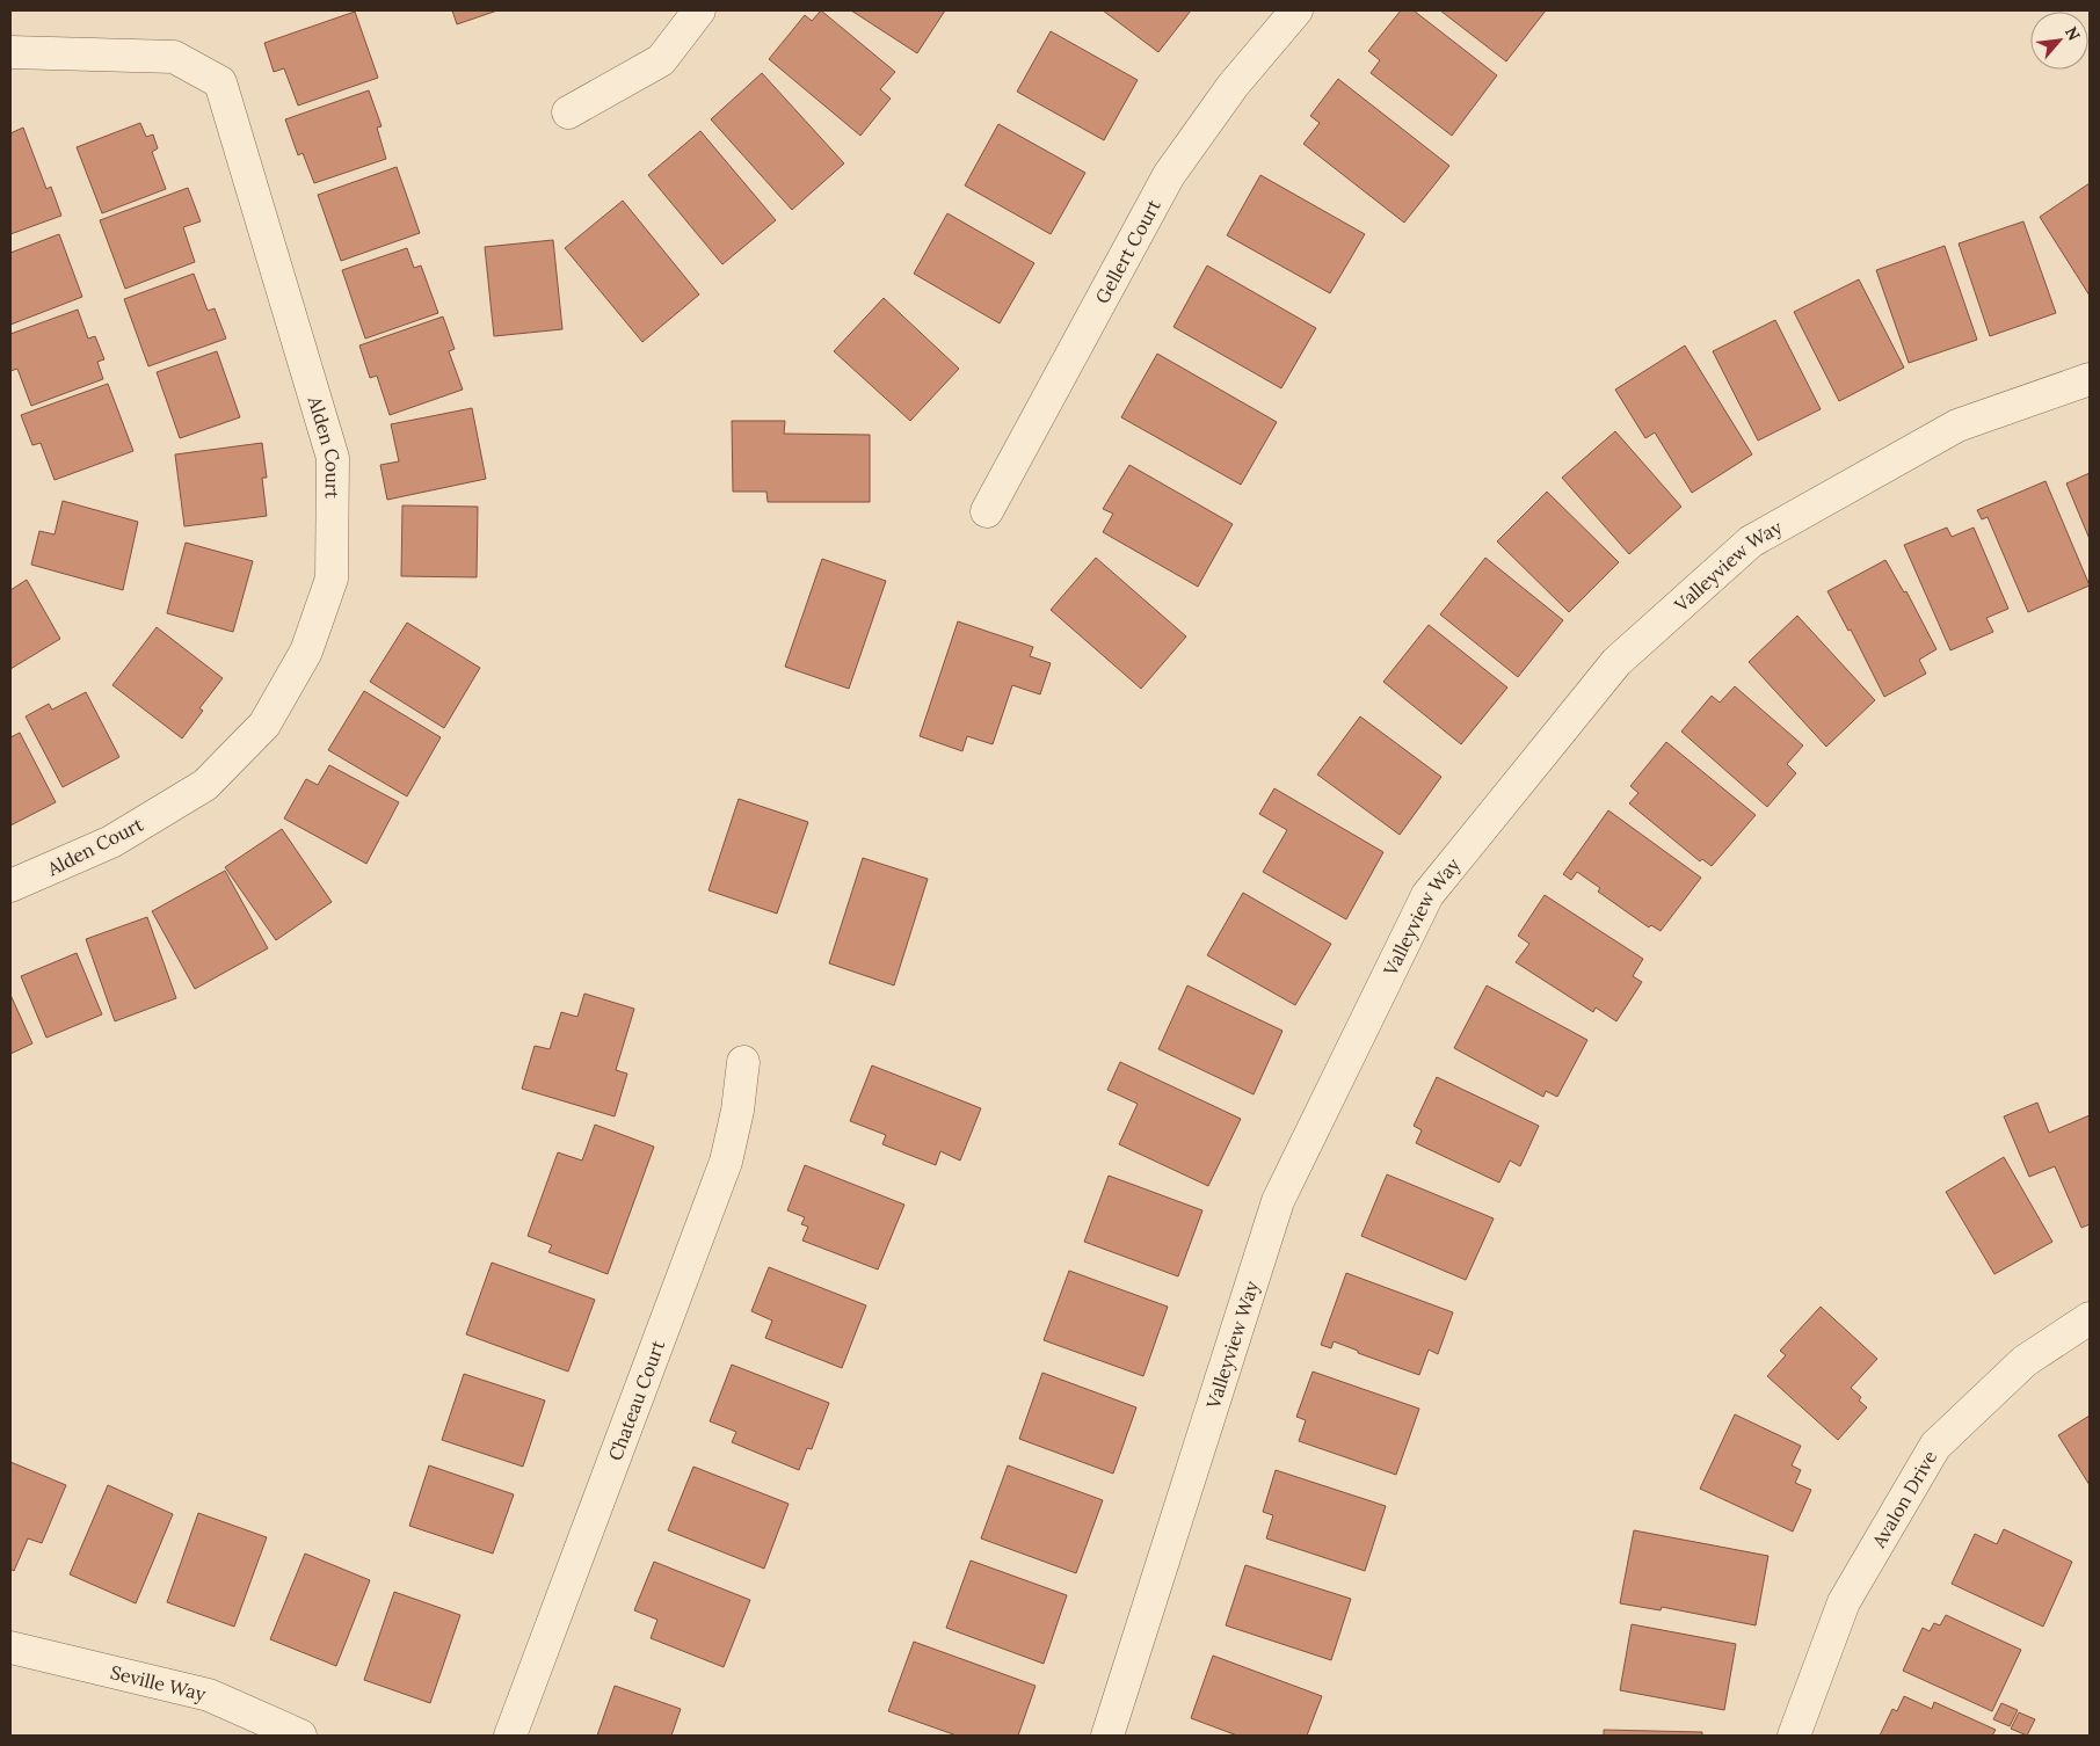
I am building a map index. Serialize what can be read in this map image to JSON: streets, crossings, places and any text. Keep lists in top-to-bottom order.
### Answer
{
  "streets": {
    "street": [
      "Gellert Court",
      "Alden Court",
      "Valleyview Way",
      "Chateau Court",
      "Avalon Drive",
      "Seville Way"
    ]
  },
  "north": "top right"
}
